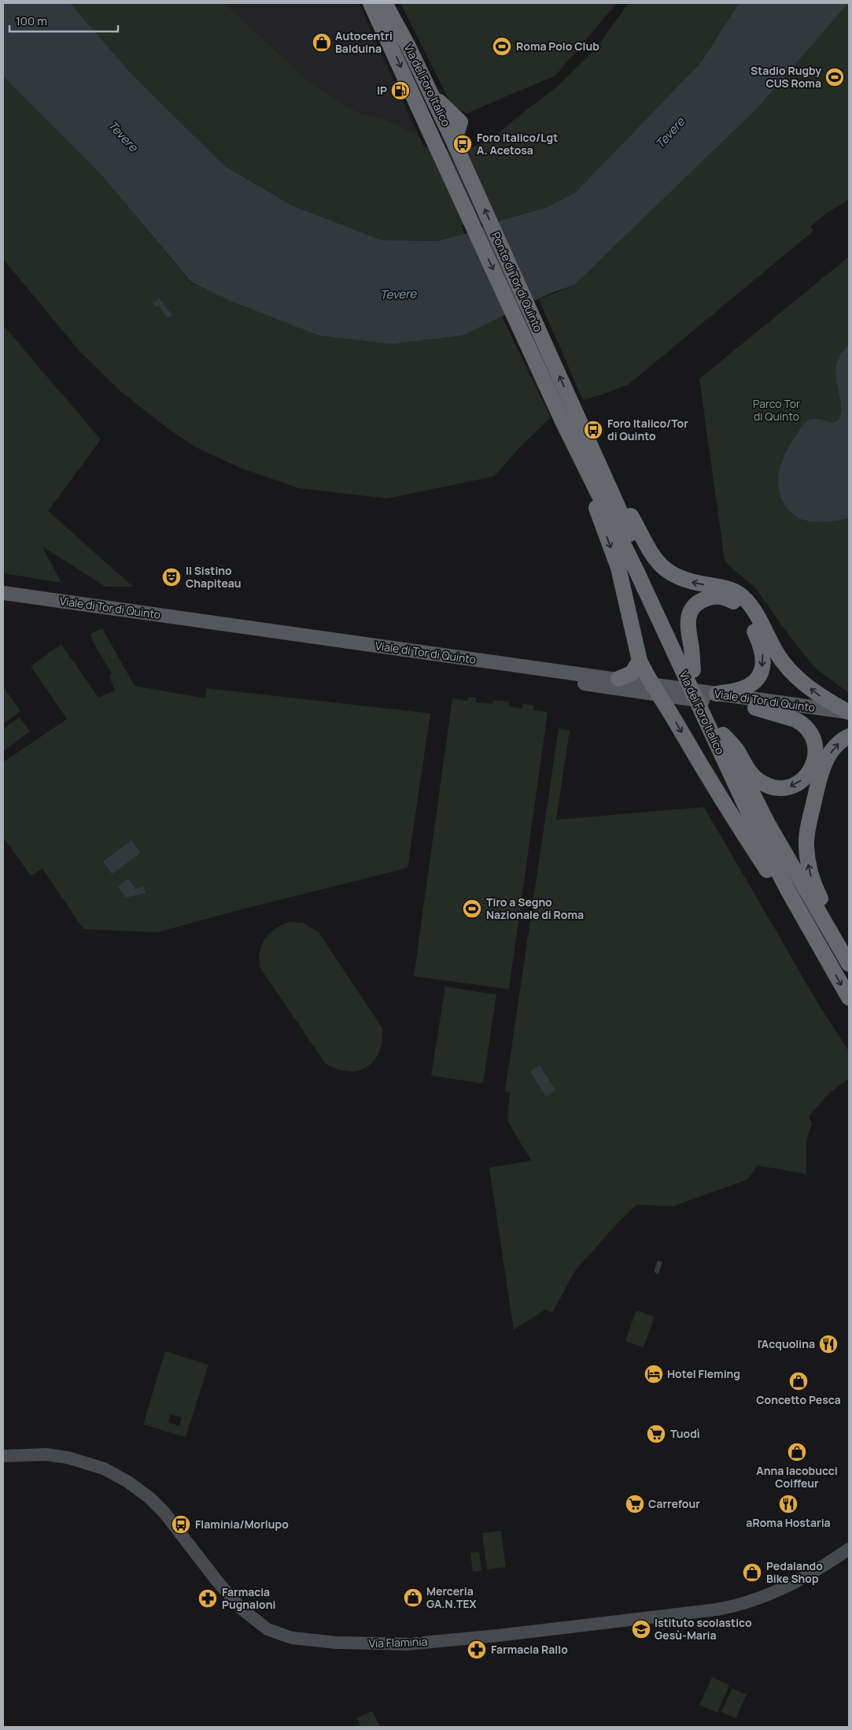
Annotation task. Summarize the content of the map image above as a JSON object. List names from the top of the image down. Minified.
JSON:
{"streets":{"highway":["Via del Foro Italico","Ponte di Tor di Quinto"],"main road":["Viale di Tor di Quinto"],"street":["Via Flaminia"]},"crossings":[["Via del Foro Italico","Ponte di Tor di Quinto"]],"water":["Tevere"],"parks":["Parco Tor di Quinto"],"places":{"shop":["Autocentri Balduina","Concetto Pesca","Anna Iacobucci Coiffeur","Pedalando Bike Shop","Merceria GA.N.TEX"],"sports":["Roma Polo Club","Stadio Rugby CUS Roma","Tiro a Segno Nazionale di Roma"],"fuel station":["IP"],"bus stop":["Foro Italico/Lgt A. Acetosa","Foro Italico/Tor di Quinto","Flaminia/Morlupo"],"theatre":["Il Sistino Chapiteau"],"restaurant":["l'Acquolina","aRoma Hostaria"],"hotel":["Hotel Fleming"],"supermarket":["Tuodì","Carrefour"],"pharmacy":["Farmacia Pugnaloni","Farmacia Rallo"],"school or university":["Istituto scolastico Gesù-Maria"]},"scale_bar":"100 m"}
